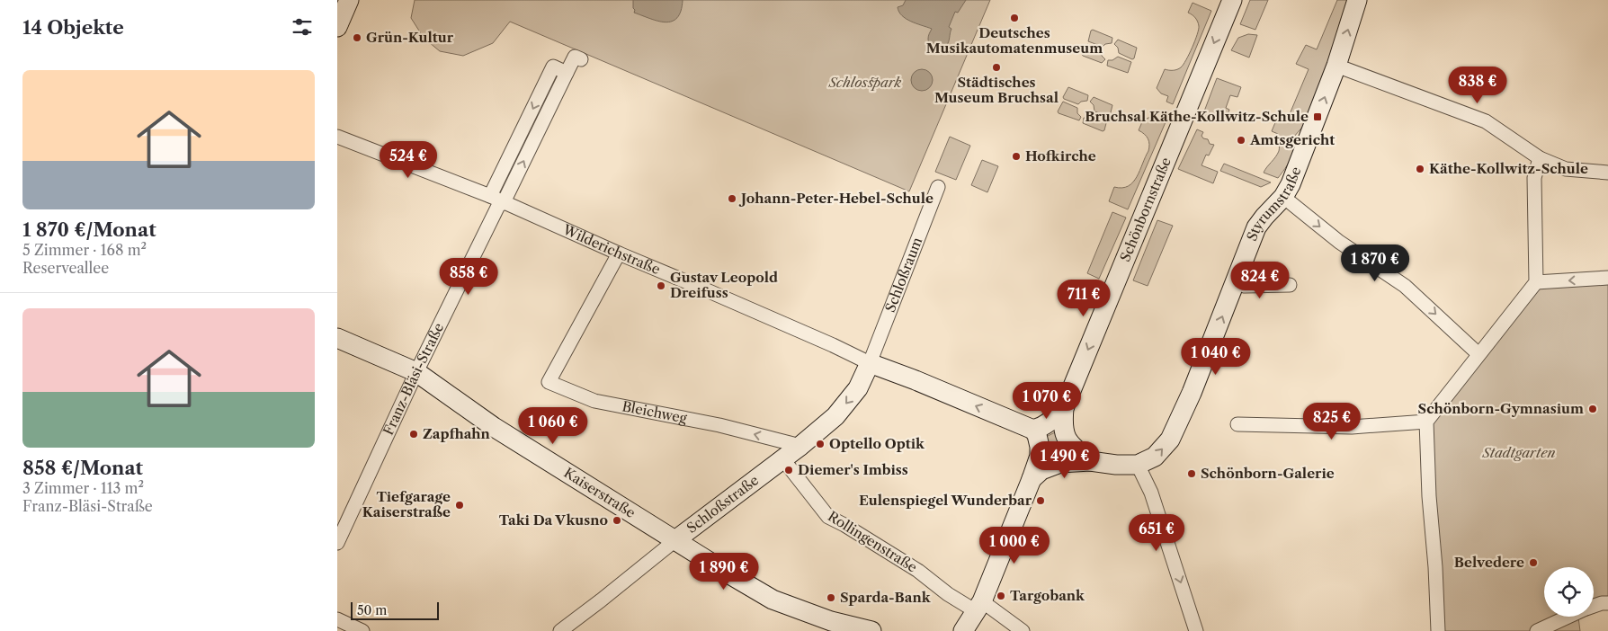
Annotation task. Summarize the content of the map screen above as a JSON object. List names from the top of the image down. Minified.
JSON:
{"streets":{"main road":["Styrumstraße","Schönbornstraße","Wilderichstraße","Kaiserstraße","Schloßstraße"],"street":["Schloßraum","Franz-Bläsi-Straße","Bleichweg","Rollingenstraße"]},"crossings":[["Schönbornstraße","Wilderichstraße"],["Wilderichstraße","Schloßraum"],["Wilderichstraße","Franz-Bläsi-Straße"],["Wilderichstraße","Bleichweg"],["Wilderichstraße","Schloßstraße"],["Schloßraum","Schloßstraße"],["Franz-Bläsi-Straße","Kaiserstraße"],["Bleichweg","Schloßstraße"],["Kaiserstraße","Schloßstraße"],["Schloßstraße","Rollingenstraße"]],"one_way":["Styrumstraße","Schönbornstraße"],"parks":["Schlosspark","Stadtgarten"],"places":{"other":["Deutsches Musikautomatenmuseum","Grün-Kultur","Städtisches Museum Bruchsal","Amtsgericht","Hofkirche","Käthe-Kollwitz-Schule","Johann-Peter-Hebel-Schule","Gustav Leopold Dreifuss","Schönborn-Gymnasium","Zapfhahn","Optello Optik","Diemer's Imbiss","Schönborn-Galerie","Eulenspiegel Wunderbar","Tiefgarage Kaiserstraße","Taki Da Vkusno","Belvedere","Targobank","Sparda-Bank"],"transit":["Bruchsal Käthe-Kollwitz-Schule"]},"scale_bar":"50 m","page":{"heading":"14 Objekte","list":[{"name":"1 870 €/Monat","note":"5 Zimmer · 168 m² · Reserveallee"},{"name":"858 €/Monat","note":"3 Zimmer · 113 m² · Franz-Bläsi-Straße"}],"price":["838 €","524 €","1 870 €","858 €","824 €","711 €","1 040 €","1 070 €","825 €","1 060 €","1 490 €","651 €","1 000 €","1 890 €"],"scale":"50 m"}}
